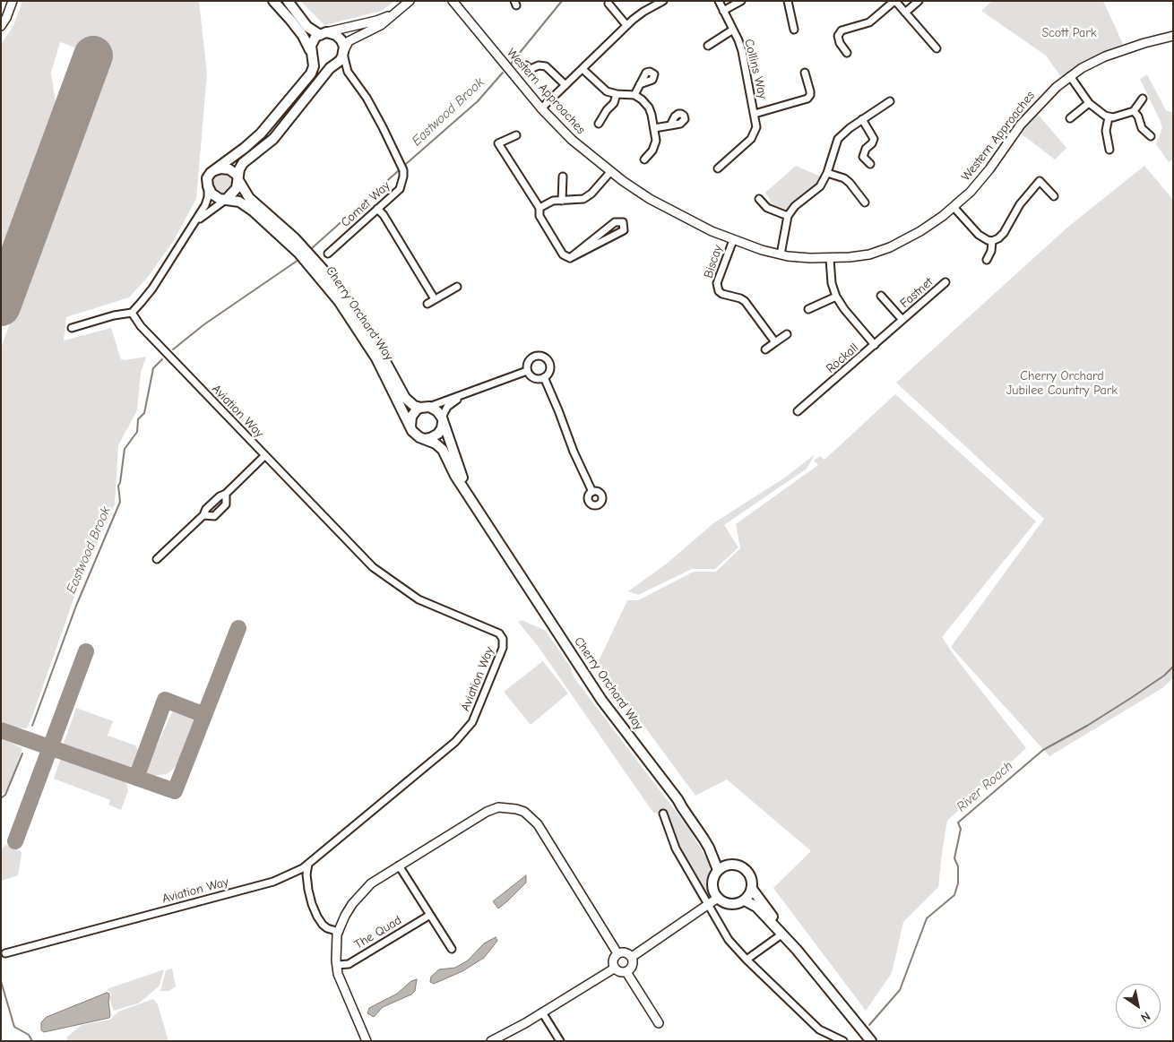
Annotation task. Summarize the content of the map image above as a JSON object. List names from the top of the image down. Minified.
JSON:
{"streets":{"main road":["Cherry Orchard Way"],"street":["Collins Way","Western Approaches","Comet Way","Biscay","Fastnet","Rockall","Aviation Way","The Quad"]},"crossings":[["Western Approaches","Biscay"],["Western Approaches","Rockall"],["Fastnet","Rockall"]],"water":["Eastwood Brook","River Roach"],"parks":["Scott Park","Cherry Orchard Jubilee Country Park"],"north":"bottom right"}
